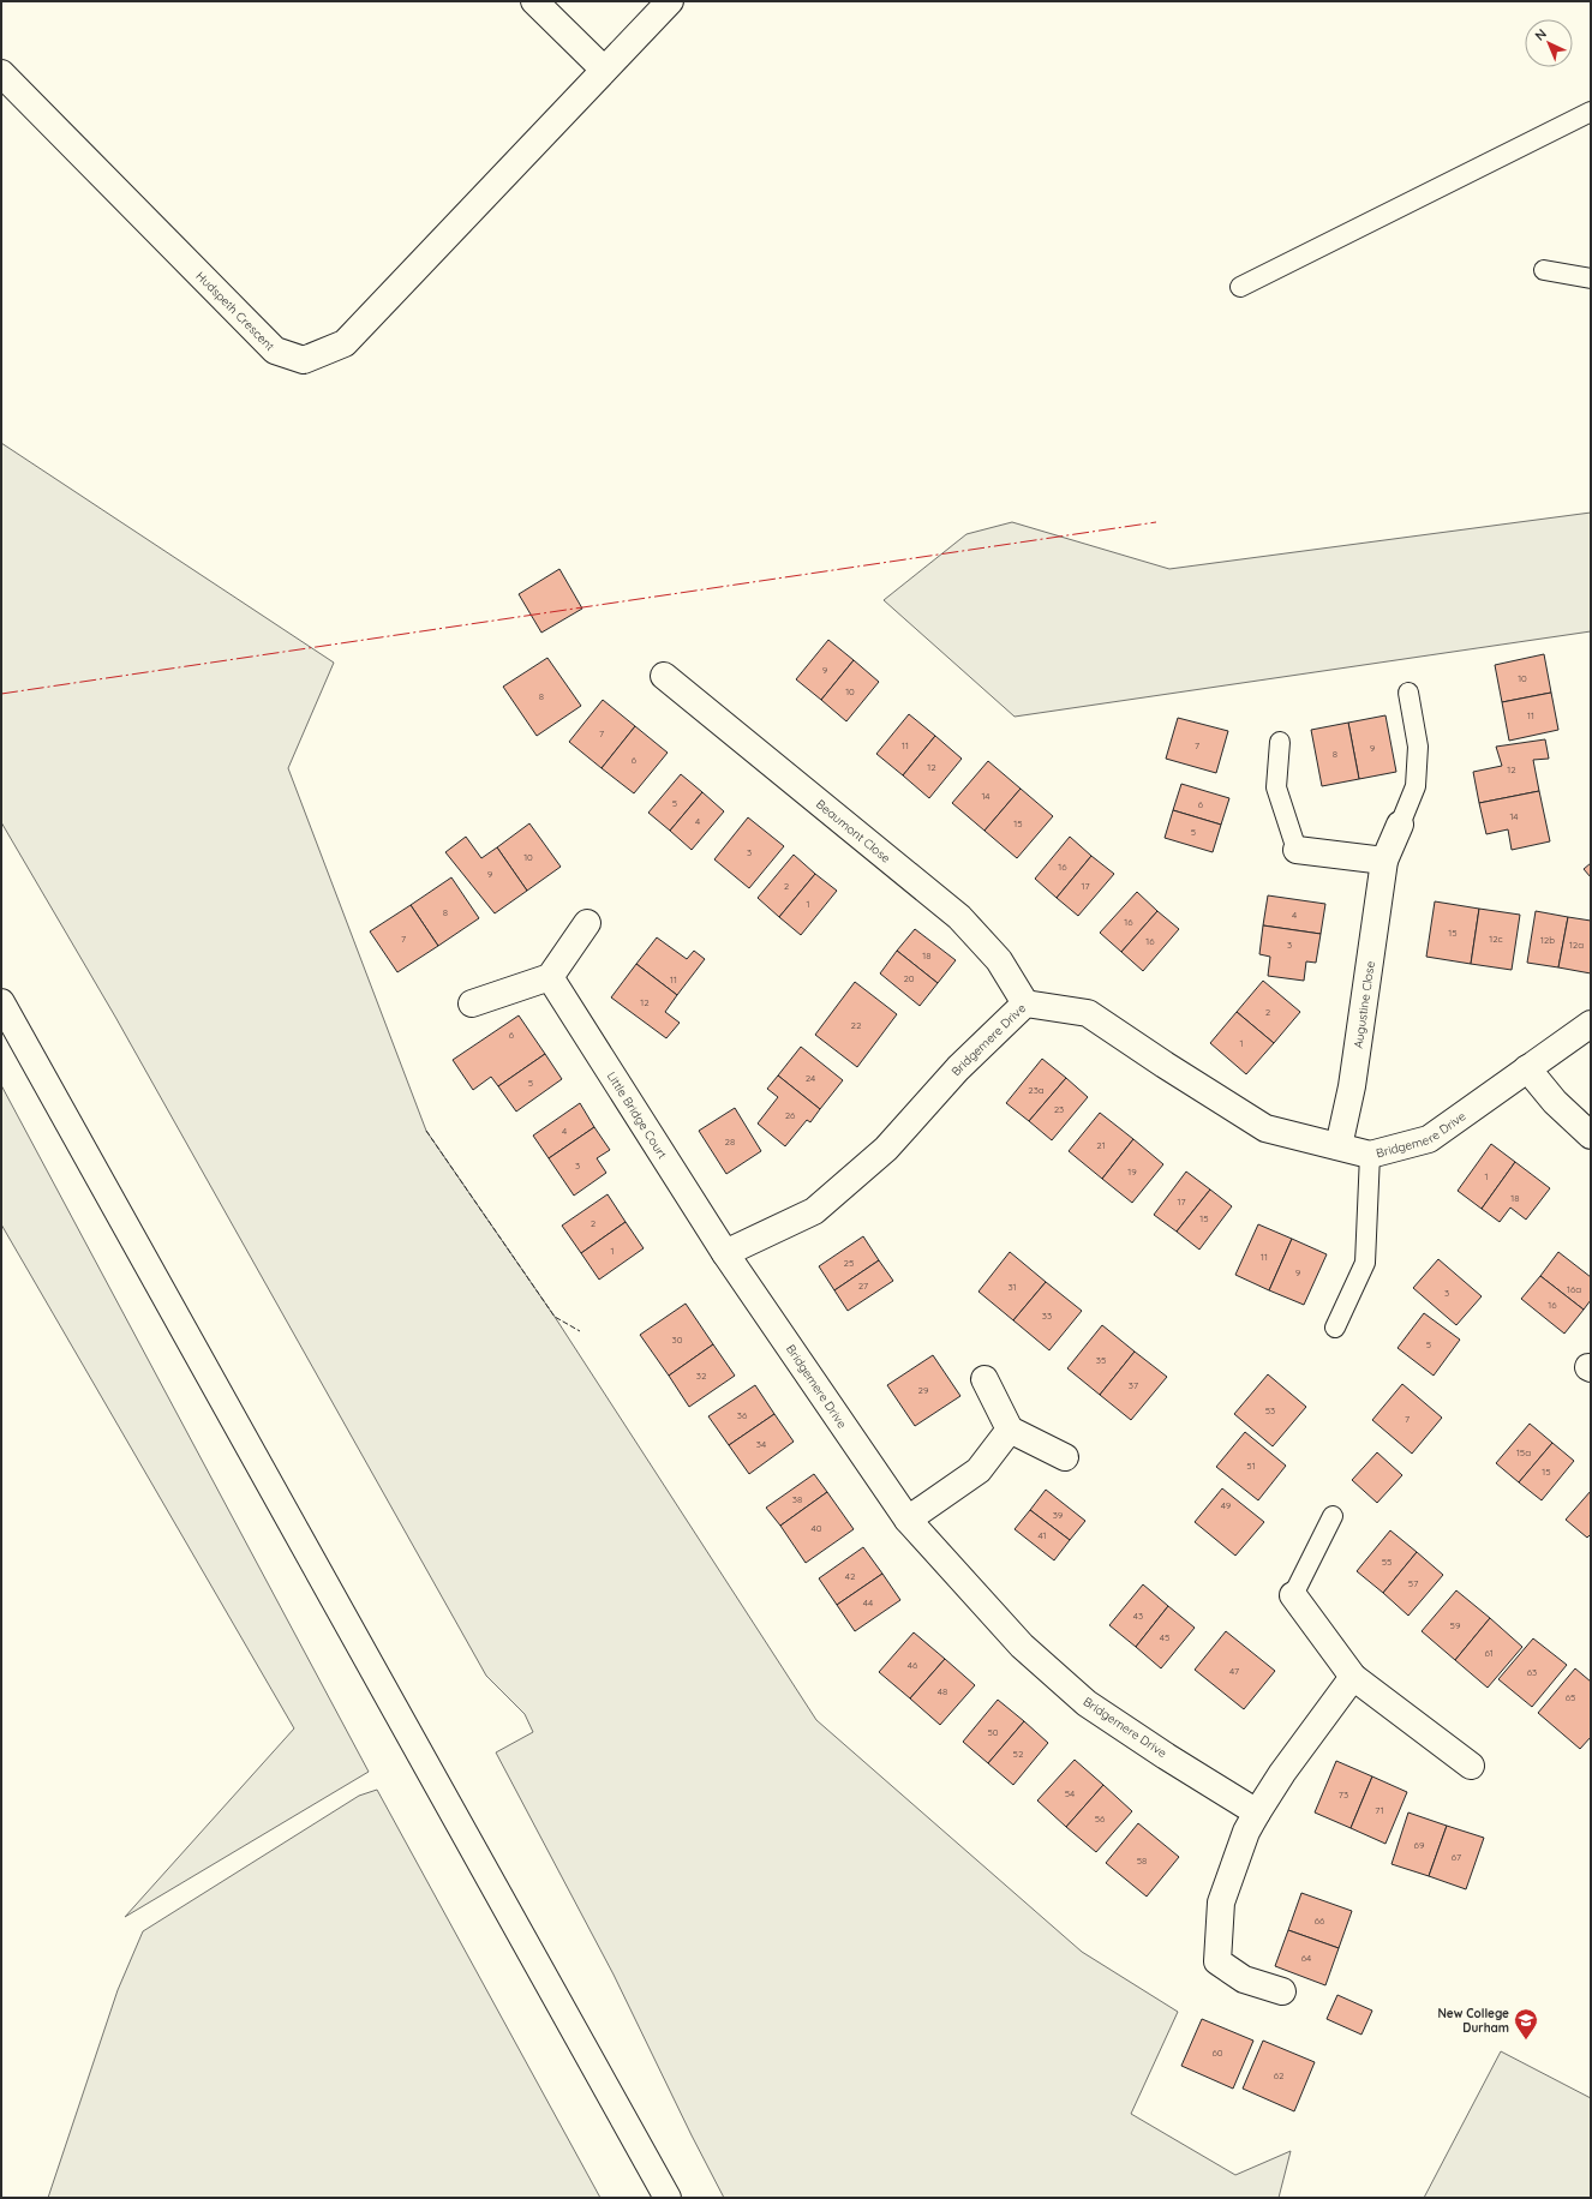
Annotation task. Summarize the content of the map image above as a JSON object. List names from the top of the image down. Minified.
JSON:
{"streets":{"main road":["Hudspeth Crescent","Beaumont Close","Augustine Close","Bridgemere Drive","Little Bridge Court"]},"crossings":[["Beaumont Close","Bridgemere Drive"],["Augustine Close","Bridgemere Drive"],["Bridgemere Drive","Little Bridge Court"]],"places":{"school or university":["New College Durham"]},"house_numbers":["9","10","10","8","11","7","11","7","9","8","6","12","12","14","5","6","14","4","15","5","3","10","16","9","2","17","1","8","4","16","15","7","12c","12b","16","3","12a","18","20","11","12","2","22","6","1","24","5","23a","23","26","4","28","21","3","19","1","18","17","15","2","1","11","25","9","27","31","16a","3","16","33","30","5","35","32","37","29","53","36","7","34","15a","51","15","38","49","39","40","41","55","42","57","44","43","59","45","61","46","47","63","48","65","50","52","54","73","71","56","69","67","58","66","64","60","62"],"north":"top left"}
